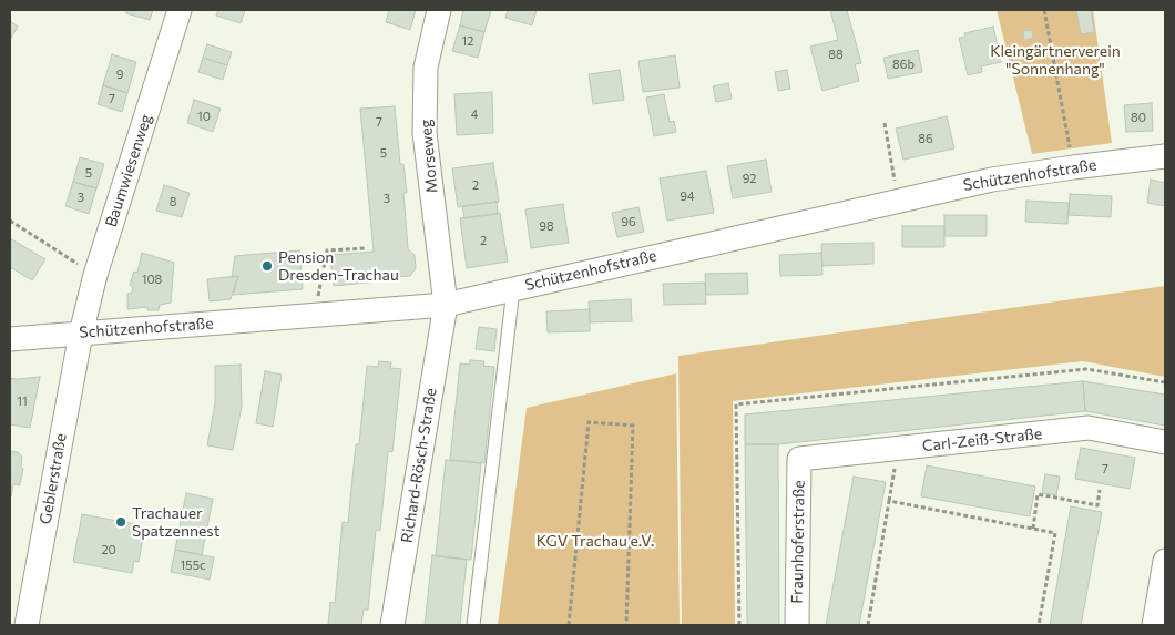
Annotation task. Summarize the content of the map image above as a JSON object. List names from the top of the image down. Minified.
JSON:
{"streets":{"street":["Morseweg","Baumwiesenweg","Schützenhofstraße","Carl-Zeiß-Straße","Richard-Rösch-Straße","Geblerstraße","Fraunhoferstraße"]},"crossings":[["Morseweg","Schützenhofstraße"],["Morseweg","Richard-Rösch-Straße"],["Baumwiesenweg","Schützenhofstraße"],["Baumwiesenweg","Geblerstraße"],["Schützenhofstraße","Richard-Rösch-Straße"],["Schützenhofstraße","Geblerstraße"],["Carl-Zeiß-Straße","Fraunhoferstraße"]],"parks":["Kleingärtnerverein \"Sonnenhang\"","KGV Trachau e.V."],"places":["Pension Dresden-Trachau","Trachauer Spatzennest"],"house_numbers":["12","88","86b","9","7","4","10","80","7","86","5","5","92","2","94","3","3","8","96","98","2","108","11","7","20","155c"]}
